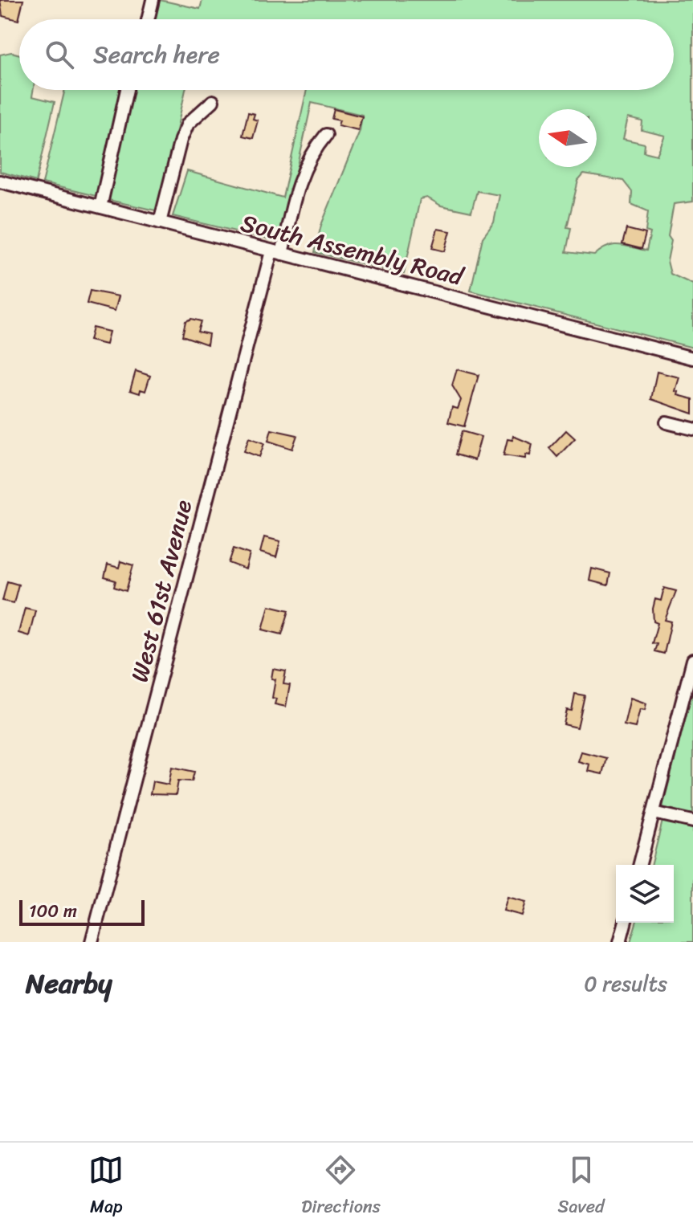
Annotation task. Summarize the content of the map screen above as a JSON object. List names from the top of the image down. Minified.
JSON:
{"streets":{"street":["South Assembly Road","West 61st Avenue"]},"crossings":[["South Assembly Road","West 61st Avenue"]],"scale_bar":"100 m","north":"left","page":{"search":"Search here","scale":"100 m","heading":["Nearby","0 results"],"nav":["Map","Directions","Saved"]}}
